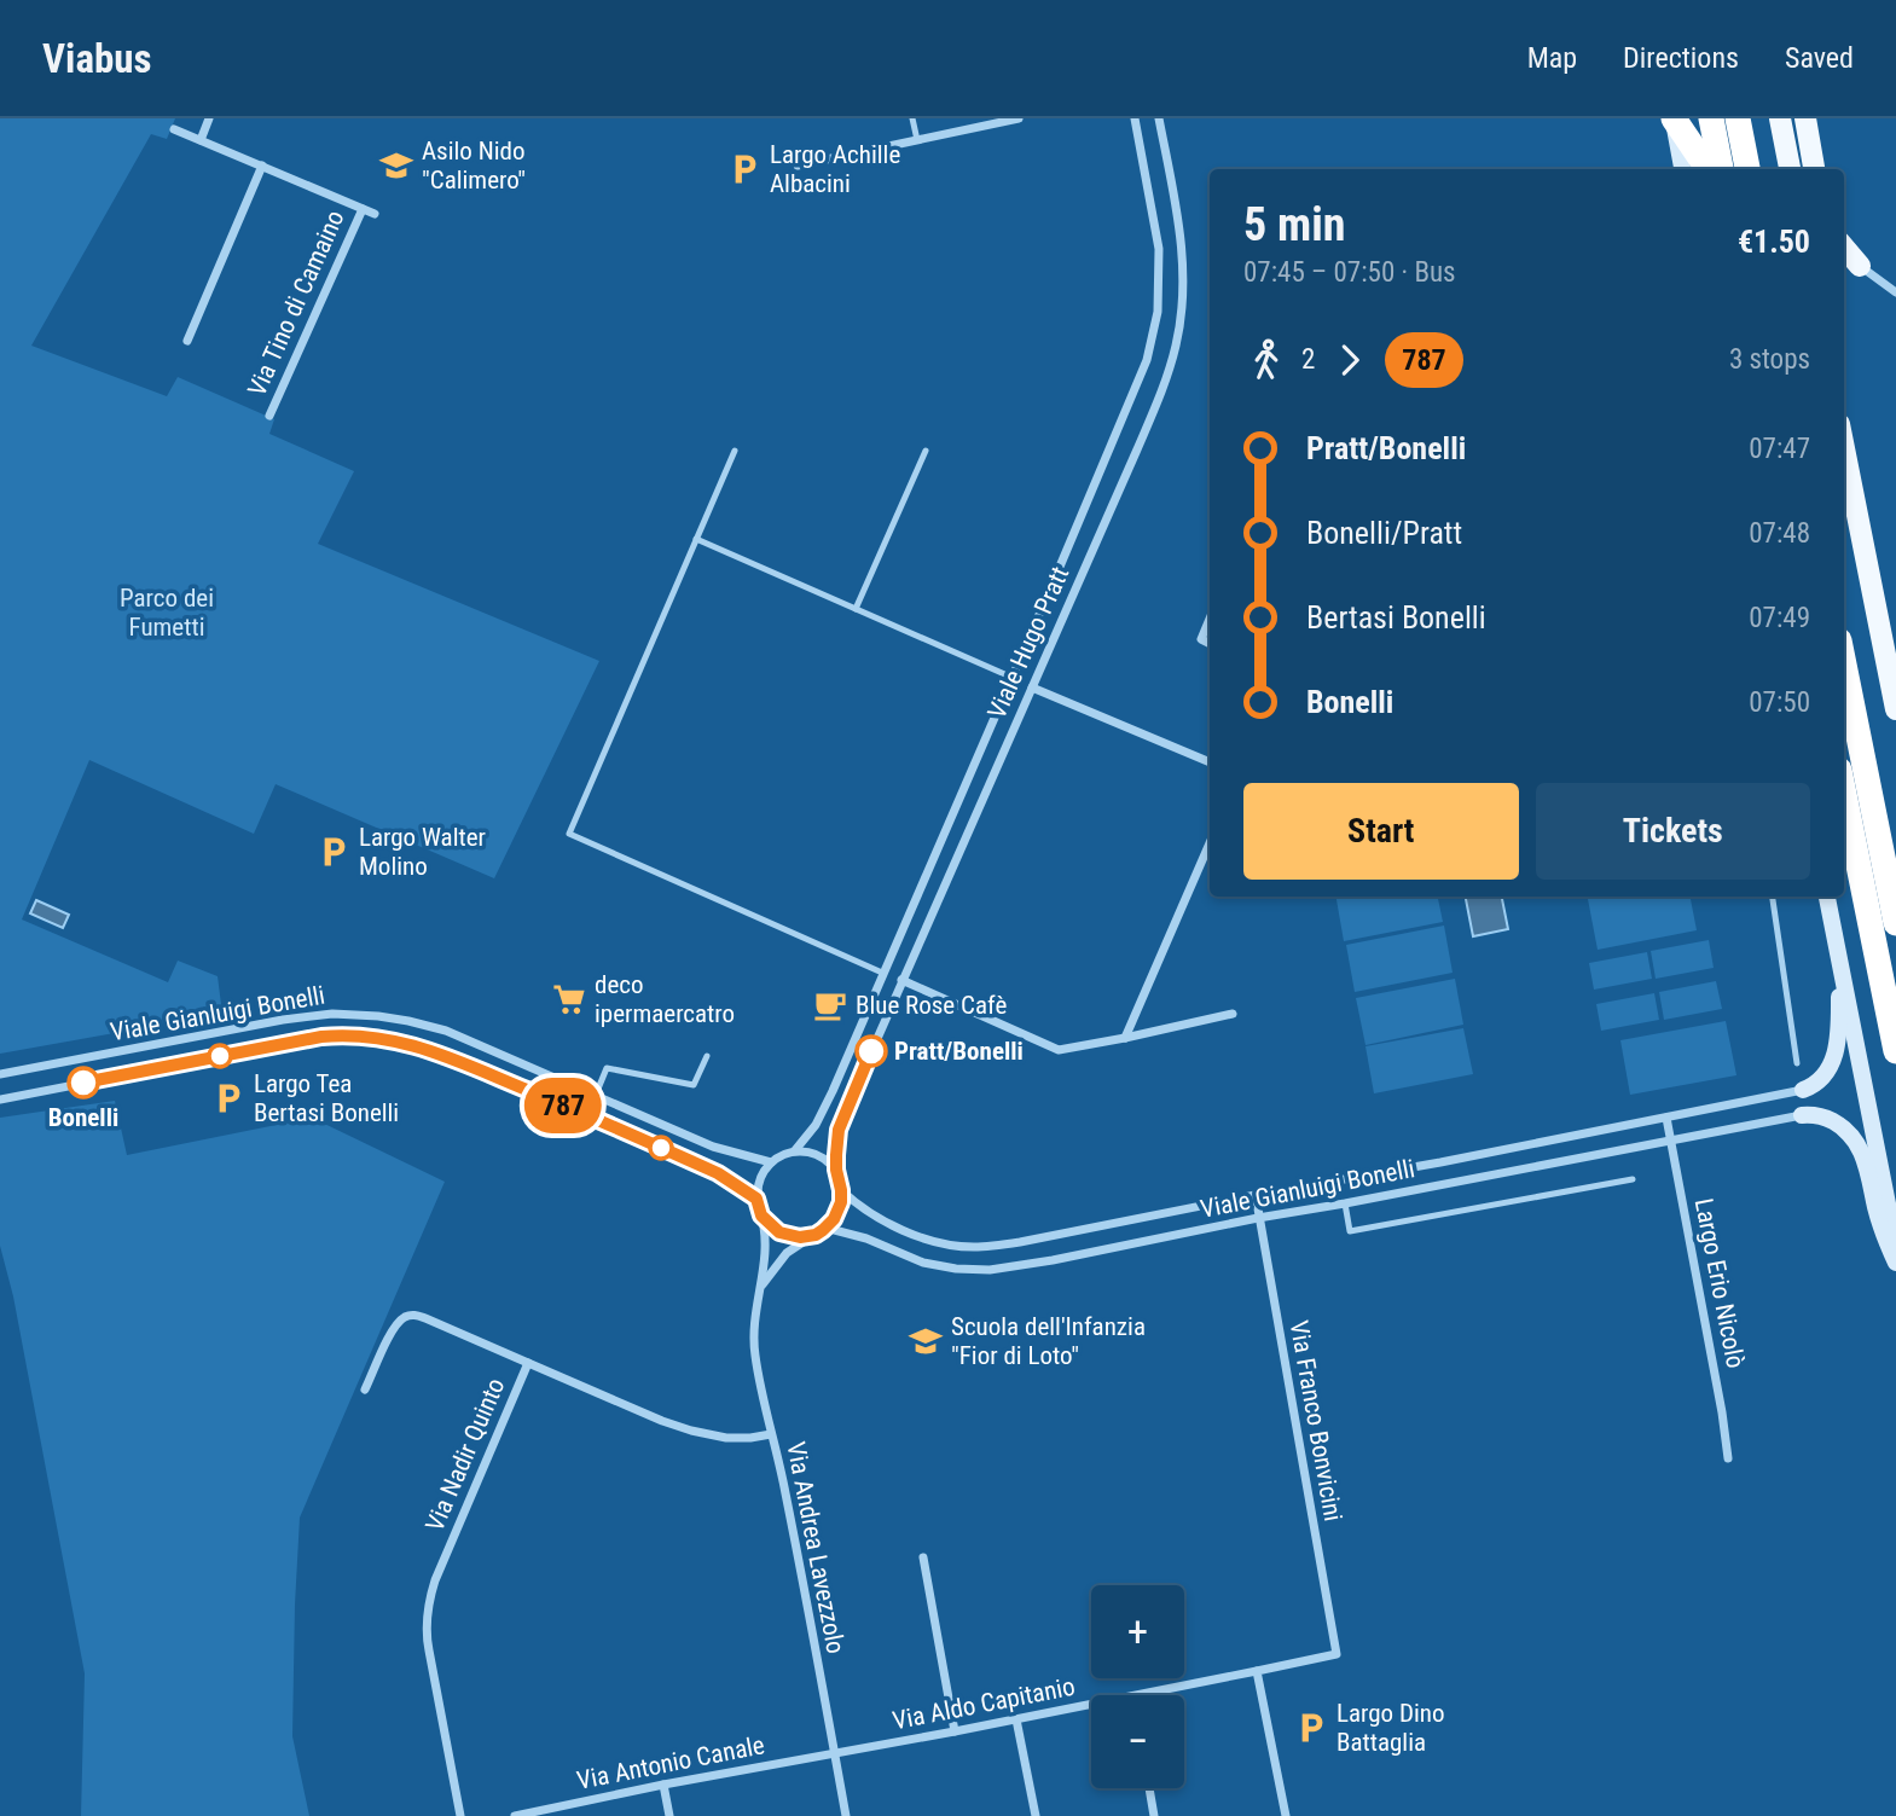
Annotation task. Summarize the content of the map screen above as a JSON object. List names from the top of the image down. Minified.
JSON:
{"streets":{"street":["Via Tino di Camaino","Viale Hugo Pratt","Viale Gianluigi Bonelli","Largo Erio Nicolò","Via Franco Bonvicini","Via Nadir Quinto","Via Andrea Lavezzolo","Via Aldo Capitanio","Via Antonio Canale"]},"crossings":[["Viale Hugo Pratt","Viale Gianluigi Bonelli"],["Viale Hugo Pratt","Via Andrea Lavezzolo"],["Viale Gianluigi Bonelli","Largo Erio Nicolò"],["Viale Gianluigi Bonelli","Via Franco Bonvicini"],["Viale Gianluigi Bonelli","Via Andrea Lavezzolo"],["Via Franco Bonvicini","Via Aldo Capitanio"],["Via Nadir Quinto","Via Andrea Lavezzolo"],["Via Andrea Lavezzolo","Via Aldo Capitanio"],["Via Andrea Lavezzolo","Via Antonio Canale"],["Via Aldo Capitanio","Via Antonio Canale"]],"parks":["Parco dei Fumetti"],"places":{"school or university":["Asilo Nido \"Calimero\"","Scuola dell'Infanzia \"Fior di Loto\""],"parking":["Largo Achille Albacini","Largo Walter Molino","Largo Tea Bertasi Bonelli","Largo Dino Battaglia"],"supermarket":["deco ipermaercatro"],"cafe":["Blue Rose Cafè"],"other":["Pratt/Bonelli","Bonelli"]},"lines":["bus line 787"],"page":{"header":"Viabus","nav":["Map","Directions","Saved"],"on_map":"787","heading":["5 min","07:45 – 07:50 · Bus","€1.50"],"legs":["2","787","3 stops"],"list":[{"name":"Pratt/Bonelli","value":"07:47"},{"name":"Bonelli/Pratt","value":"07:48"},{"name":"Bertasi Bonelli","value":"07:49"},{"name":"Bonelli","value":"07:50"}],"buttons":["Start","Tickets"],"map_buttons":["+","−"]}}
